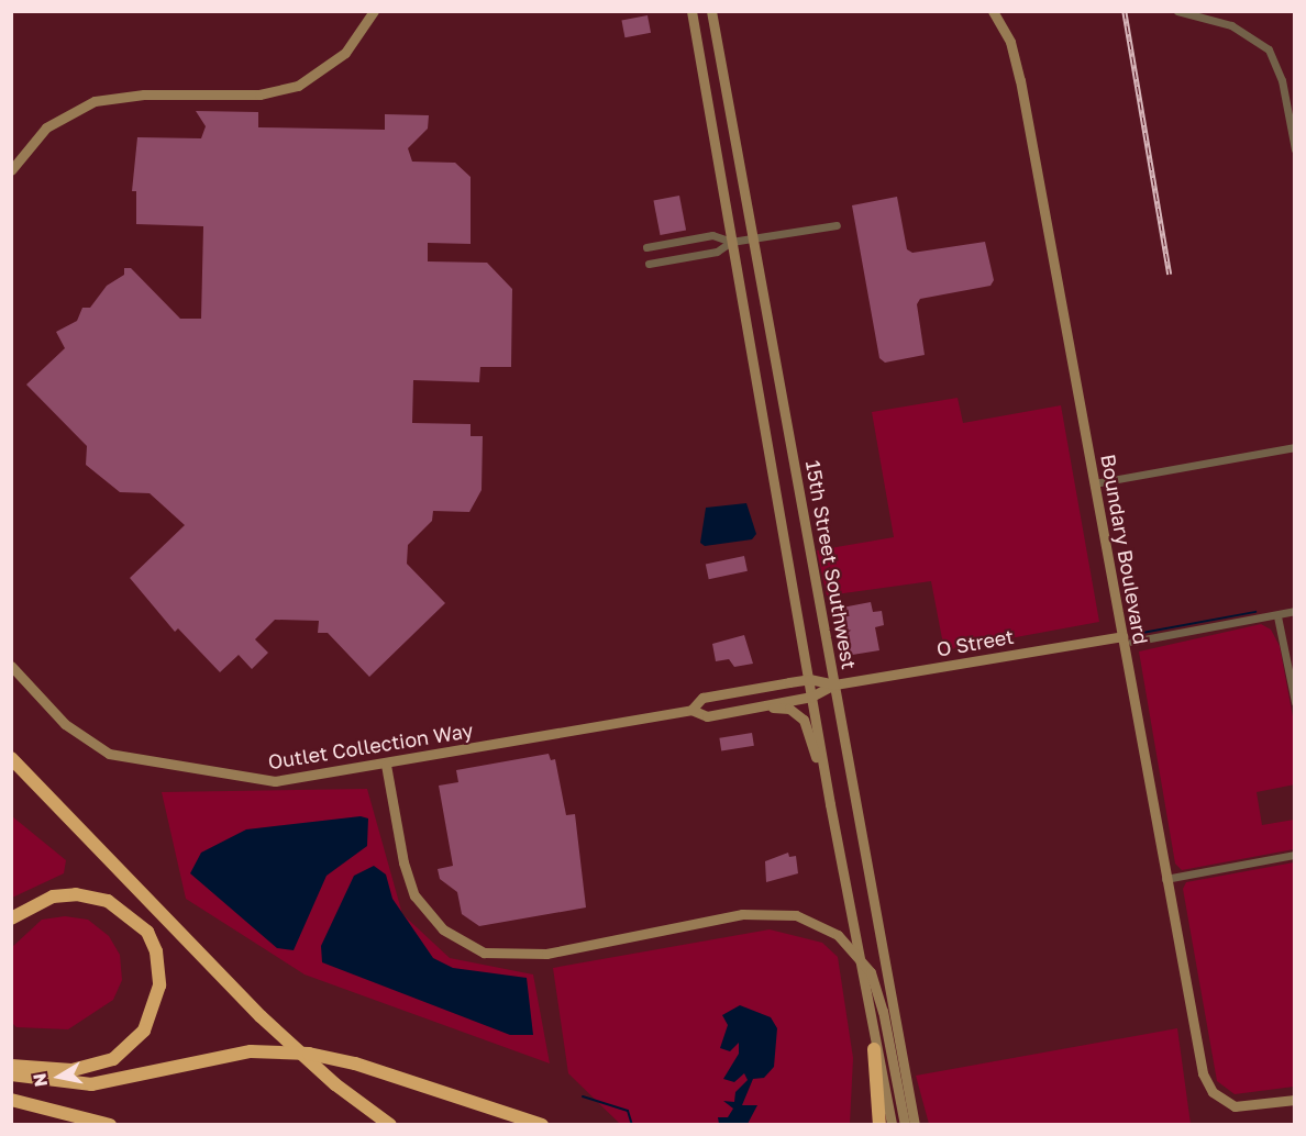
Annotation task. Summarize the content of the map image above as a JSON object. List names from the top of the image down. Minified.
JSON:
{"streets":{"main road":["Boundary Boulevard","15th Street Southwest","O Street","Outlet Collection Way"]},"crossings":[["Boundary Boulevard","O Street"],["15th Street Southwest","O Street"],["15th Street Southwest","Outlet Collection Way"],["O Street","Outlet Collection Way"]],"north":"left"}
